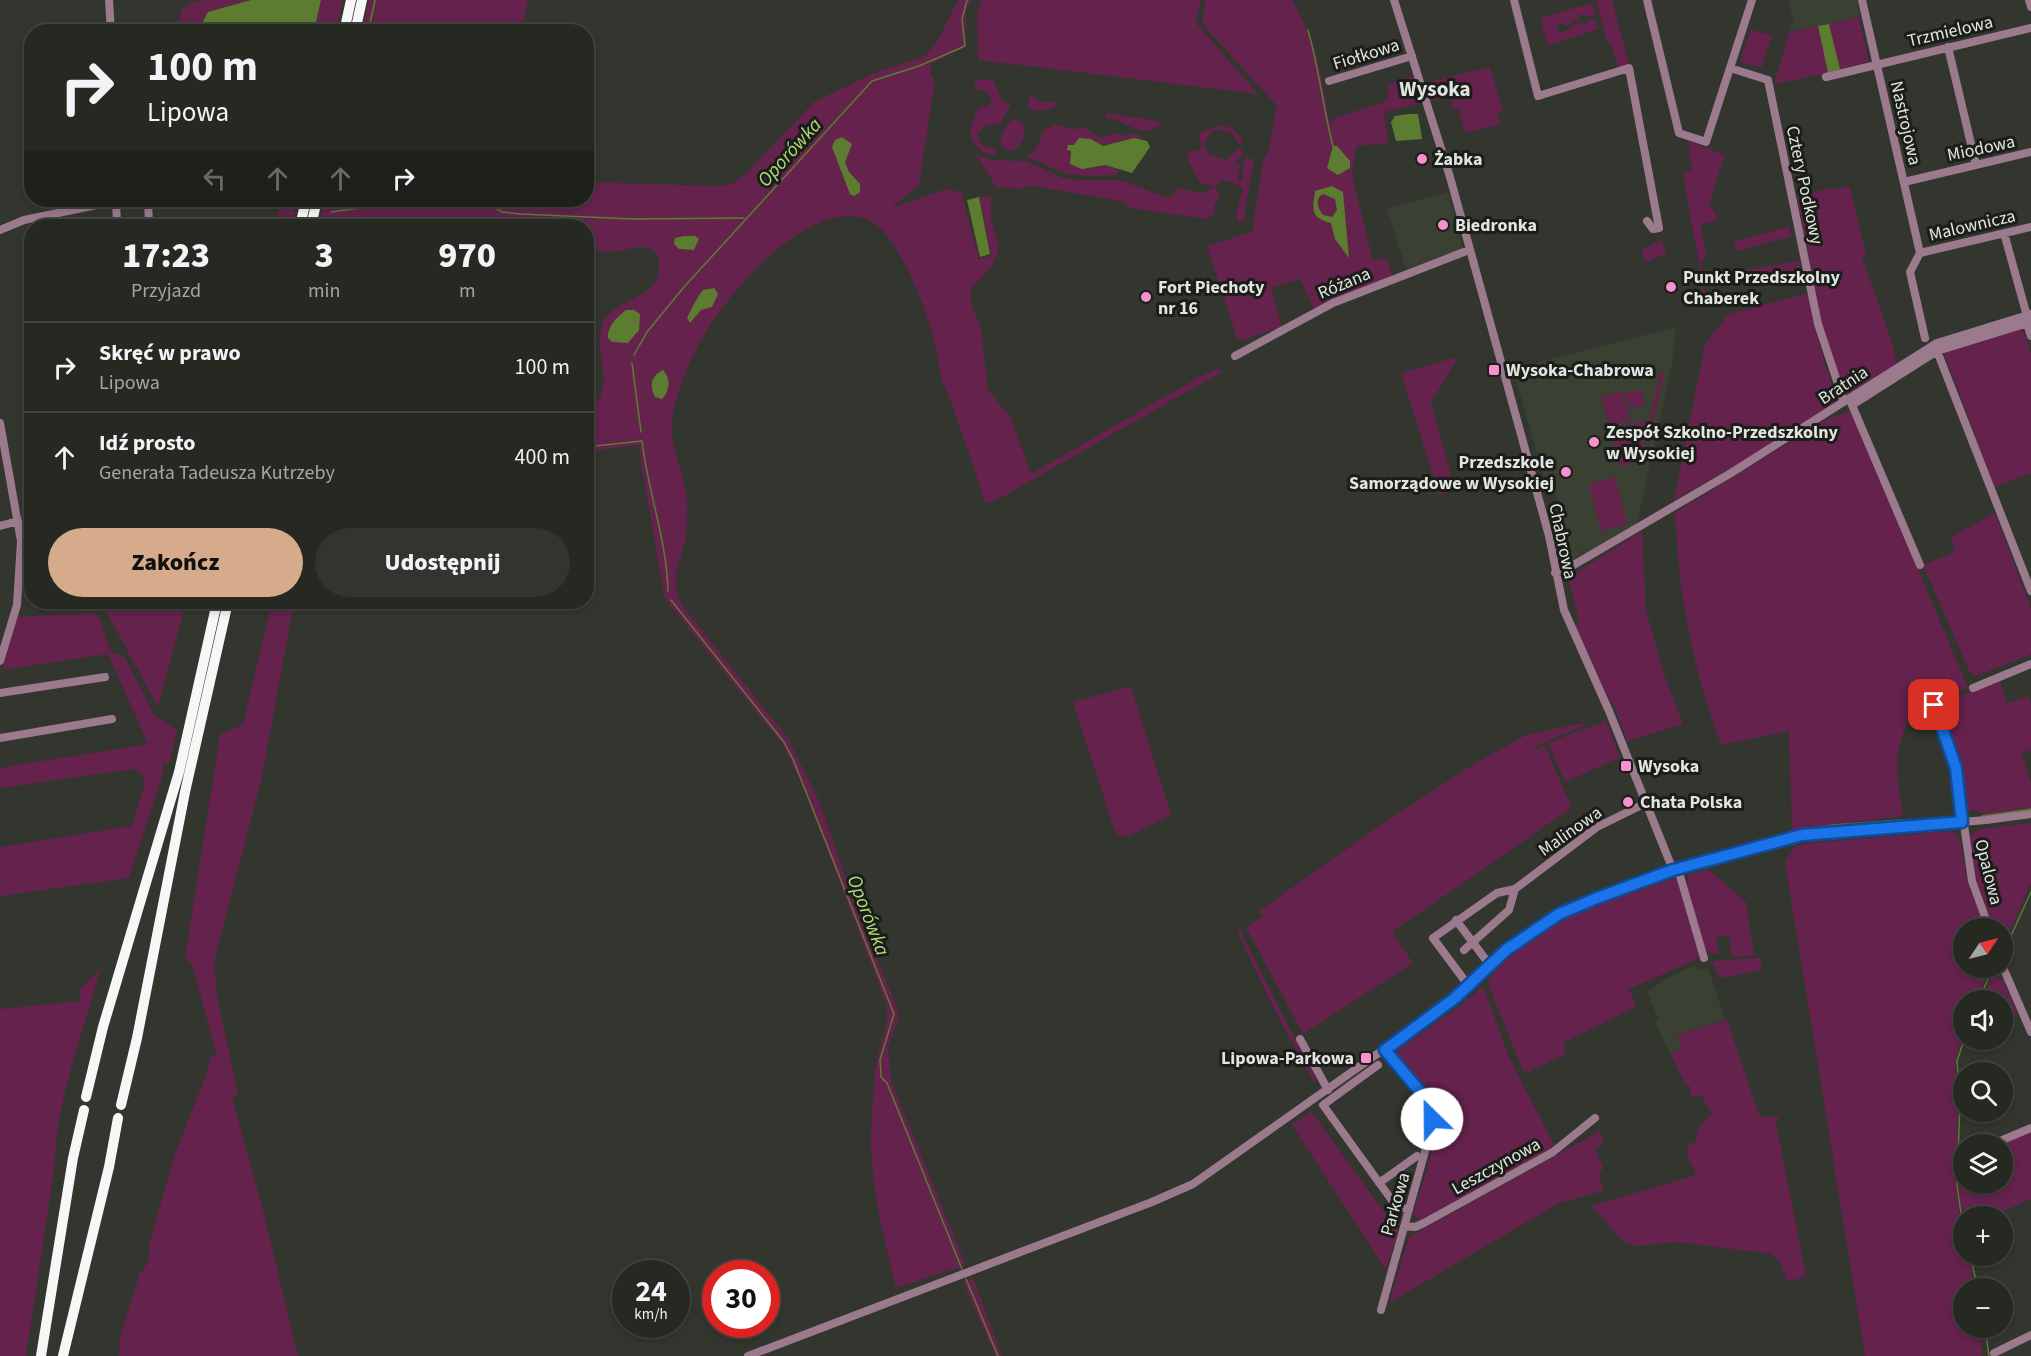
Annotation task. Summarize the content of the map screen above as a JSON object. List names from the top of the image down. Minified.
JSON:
{"streets":{"street":["Trzmielowa","Fiołkowa","Nastrojowa","Miodowa","Cztery Podkowy","Malownicza","Różana","Bratnia","Chabrowa","Malinowa","Opalowa","Leszczynowa","Parkowa"]},"crossings":[["Trzmielowa","Nastrojowa"],["Fiołkowa","Chabrowa"],["Nastrojowa","Miodowa"],["Nastrojowa","Malownicza"],["Cztery Podkowy","Bratnia"],["Różana","Chabrowa"],["Bratnia","Chabrowa"],["Chabrowa","Malinowa"],["Leszczynowa","Parkowa"]],"districts":["Wysoka"],"water":["Oporówka"],"places":{"other":["Żabka","Biedronka","Punkt Przedszkolny Chaberek","Fort Piechoty nr 16","Zespół Szkolno-Przedszkolny w Wysokiej","Przedszkole Samorządowe w Wysokiej","Chata Polska"],"transit":["Wysoka-Chabrowa","Wysoka","Lipowa-Parkowa"]},"north":"top right","page":{"turn":["100 m","Lipowa"],"eta":["17:23","Przyjazd","3","min","970","m"],"list":[{"name":"Skręć w prawo","note":"Lipowa","value":"100 m"},{"name":"Idź prosto","note":"Generała Tadeusza Kutrzeby","value":"400 m"}],"buttons":["Zakończ","Udostępnij"],"map_buttons":["+","−"],"speed":"24 km/h","limit":"30"}}
